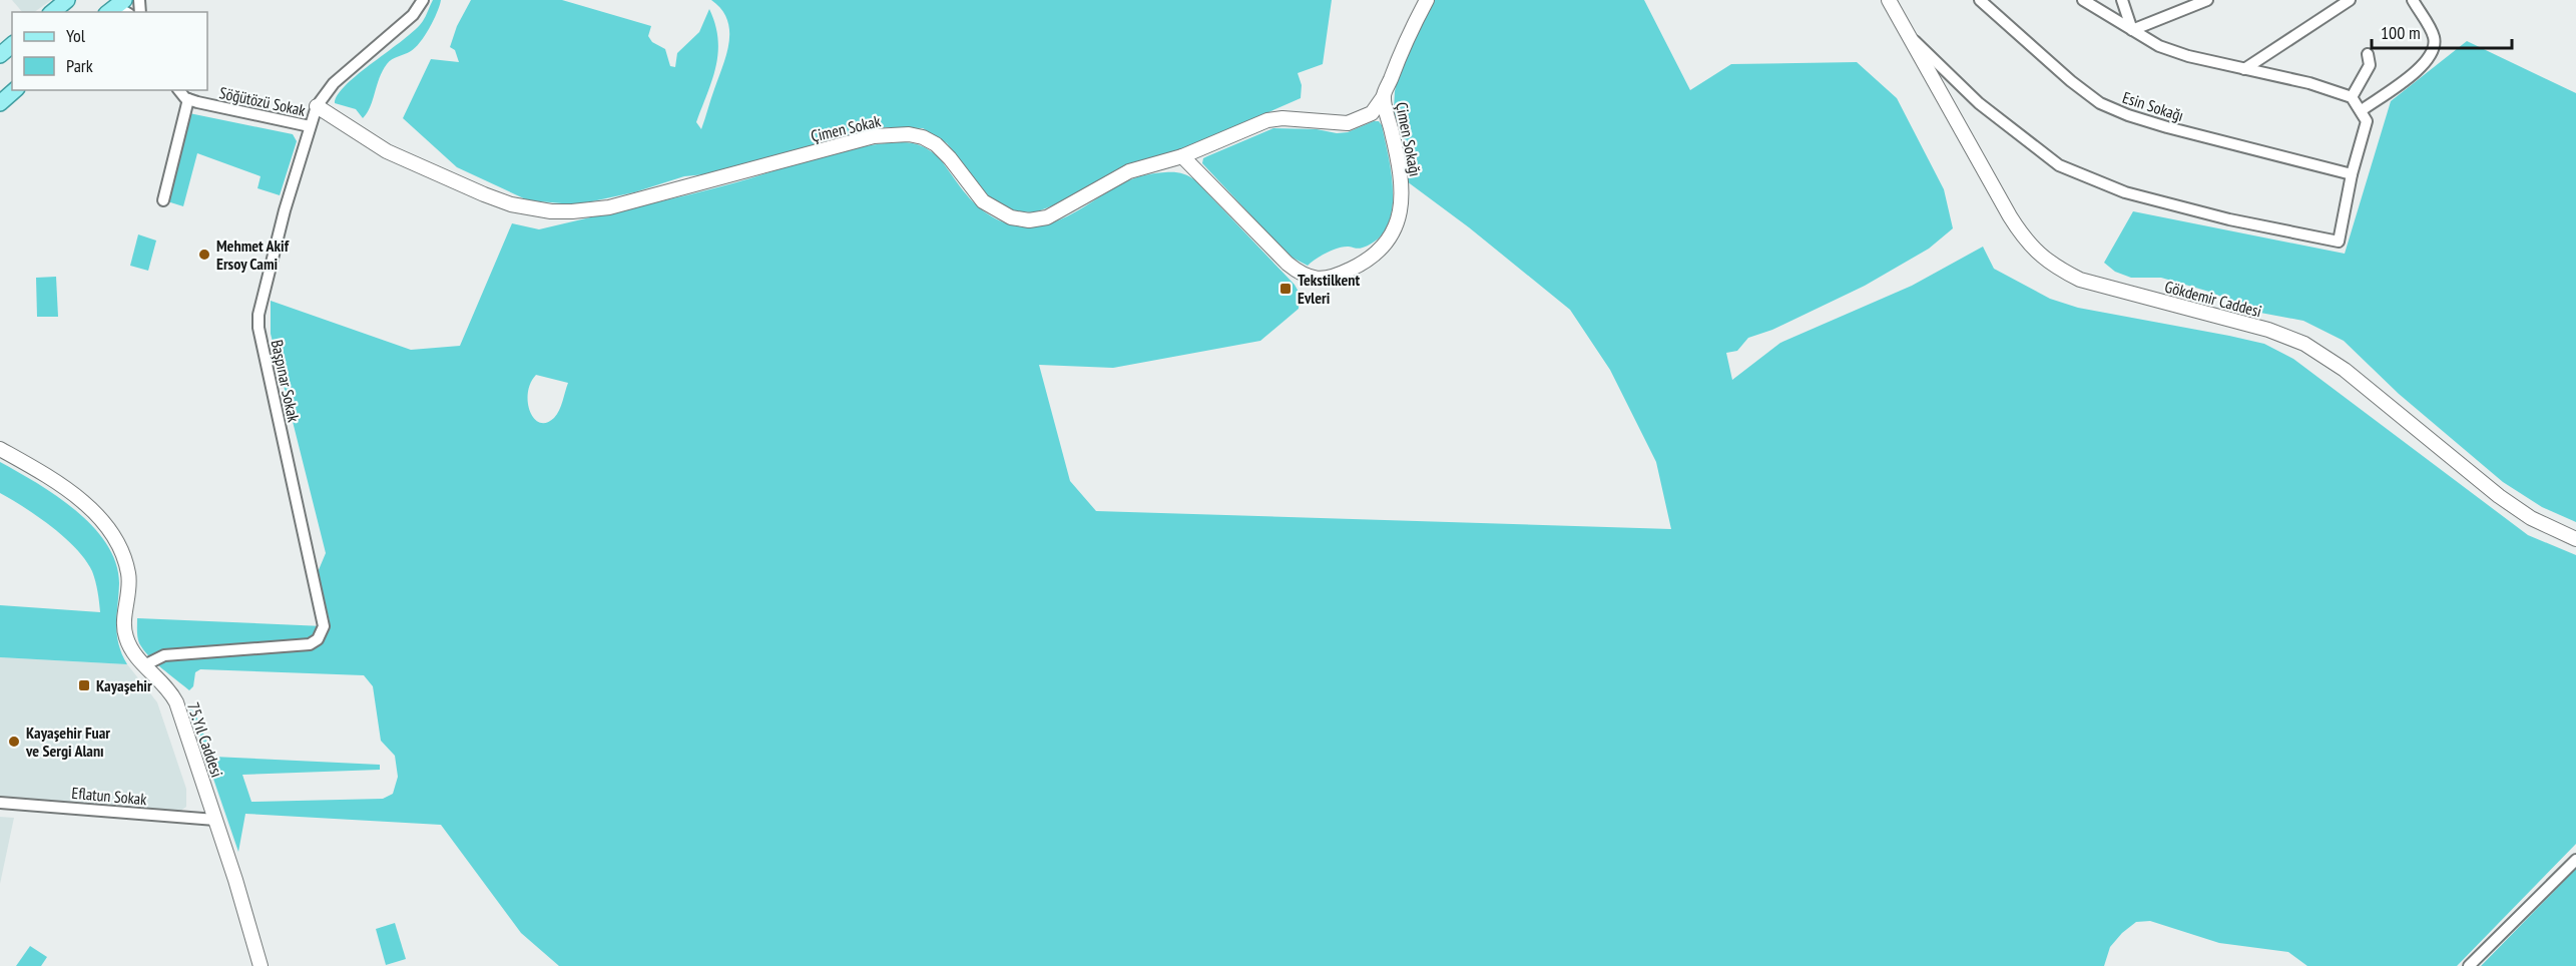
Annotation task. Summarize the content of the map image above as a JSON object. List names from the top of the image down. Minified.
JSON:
{"streets":{"main road":["Çimen Sokak","Çimen Sokağı","Gökdemir Caddesi","75.Yıl Caddesi"],"street":["Söğütözü Sokak","Esin Sokağı","Başpınar Sokak","Eflatun Sokak"]},"crossings":[["Söğütözü Sokak","Başpınar Sokak"],["Esin Sokağı","Gökdemir Caddesi"],["Çimen Sokak","Çimen Sokağı"],["Çimen Sokak","Başpınar Sokak"],["Başpınar Sokak","75.Yıl Caddesi"],["75.Yıl Caddesi","Eflatun Sokak"]],"places":{"other":["Mehmet Akif Ersoy Cami","Kayaşehir Fuar ve Sergi Alanı"],"transit":["Tekstilkent Evleri","Kayaşehir"]},"legend":["Yol","Park"],"scale_bar":"100 m"}
